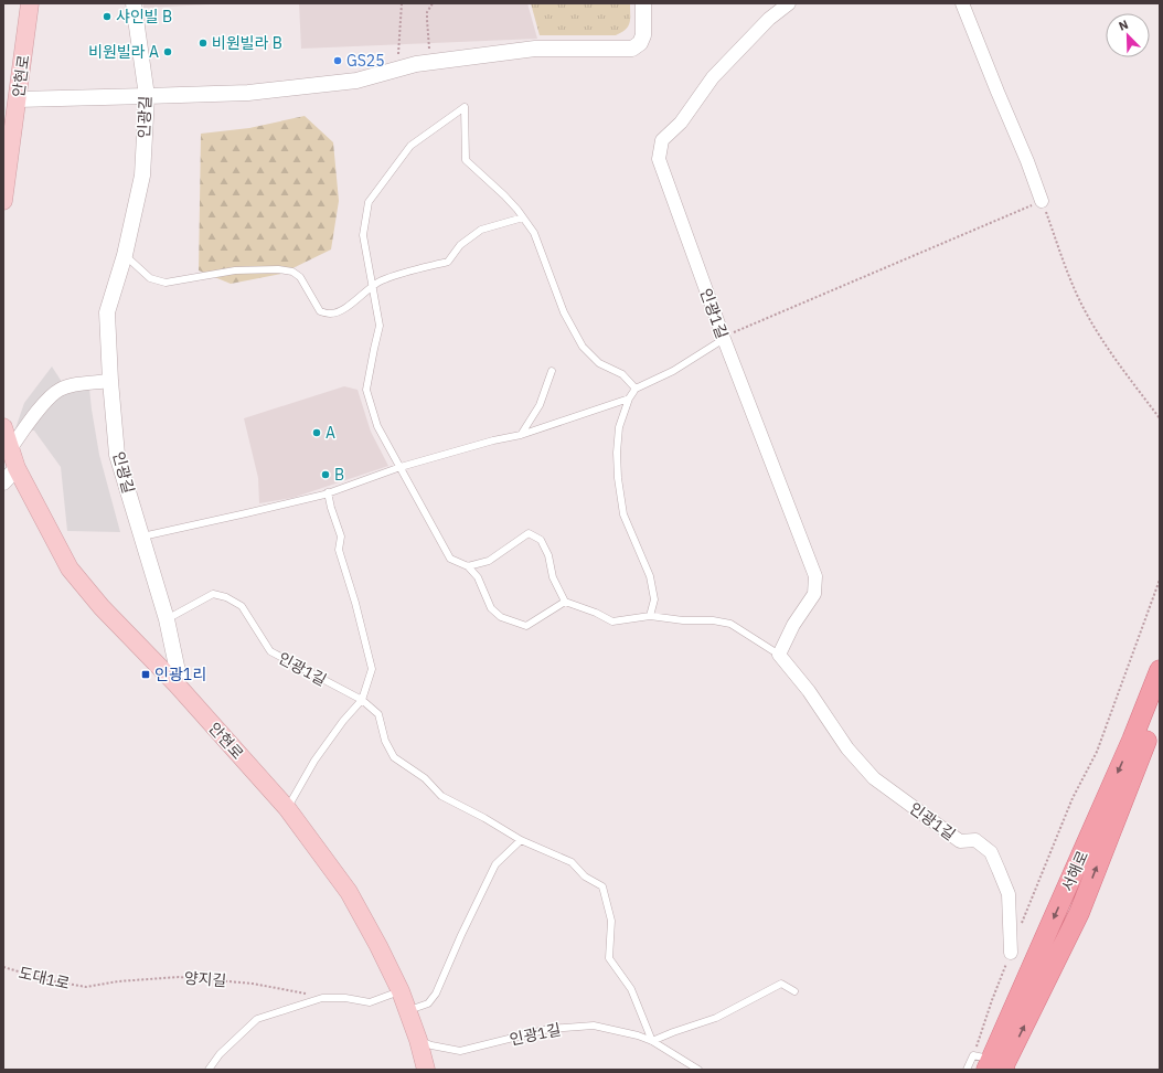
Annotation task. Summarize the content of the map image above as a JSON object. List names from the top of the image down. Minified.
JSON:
{"streets":{"main road":["안현로","서해로"],"street":["인광길","인광1길"],"path":["도대1로","양지길"]},"crossings":[["안현로","인광길"],["안현로","인광1길"],["인광길","인광1길"],["도대1로","양지길"]],"places":{"other":["샤인빌 B","비원빌라 B","비원빌라 A","GS25","A","B"],"transit":["인광1리"]},"north":"top left"}
